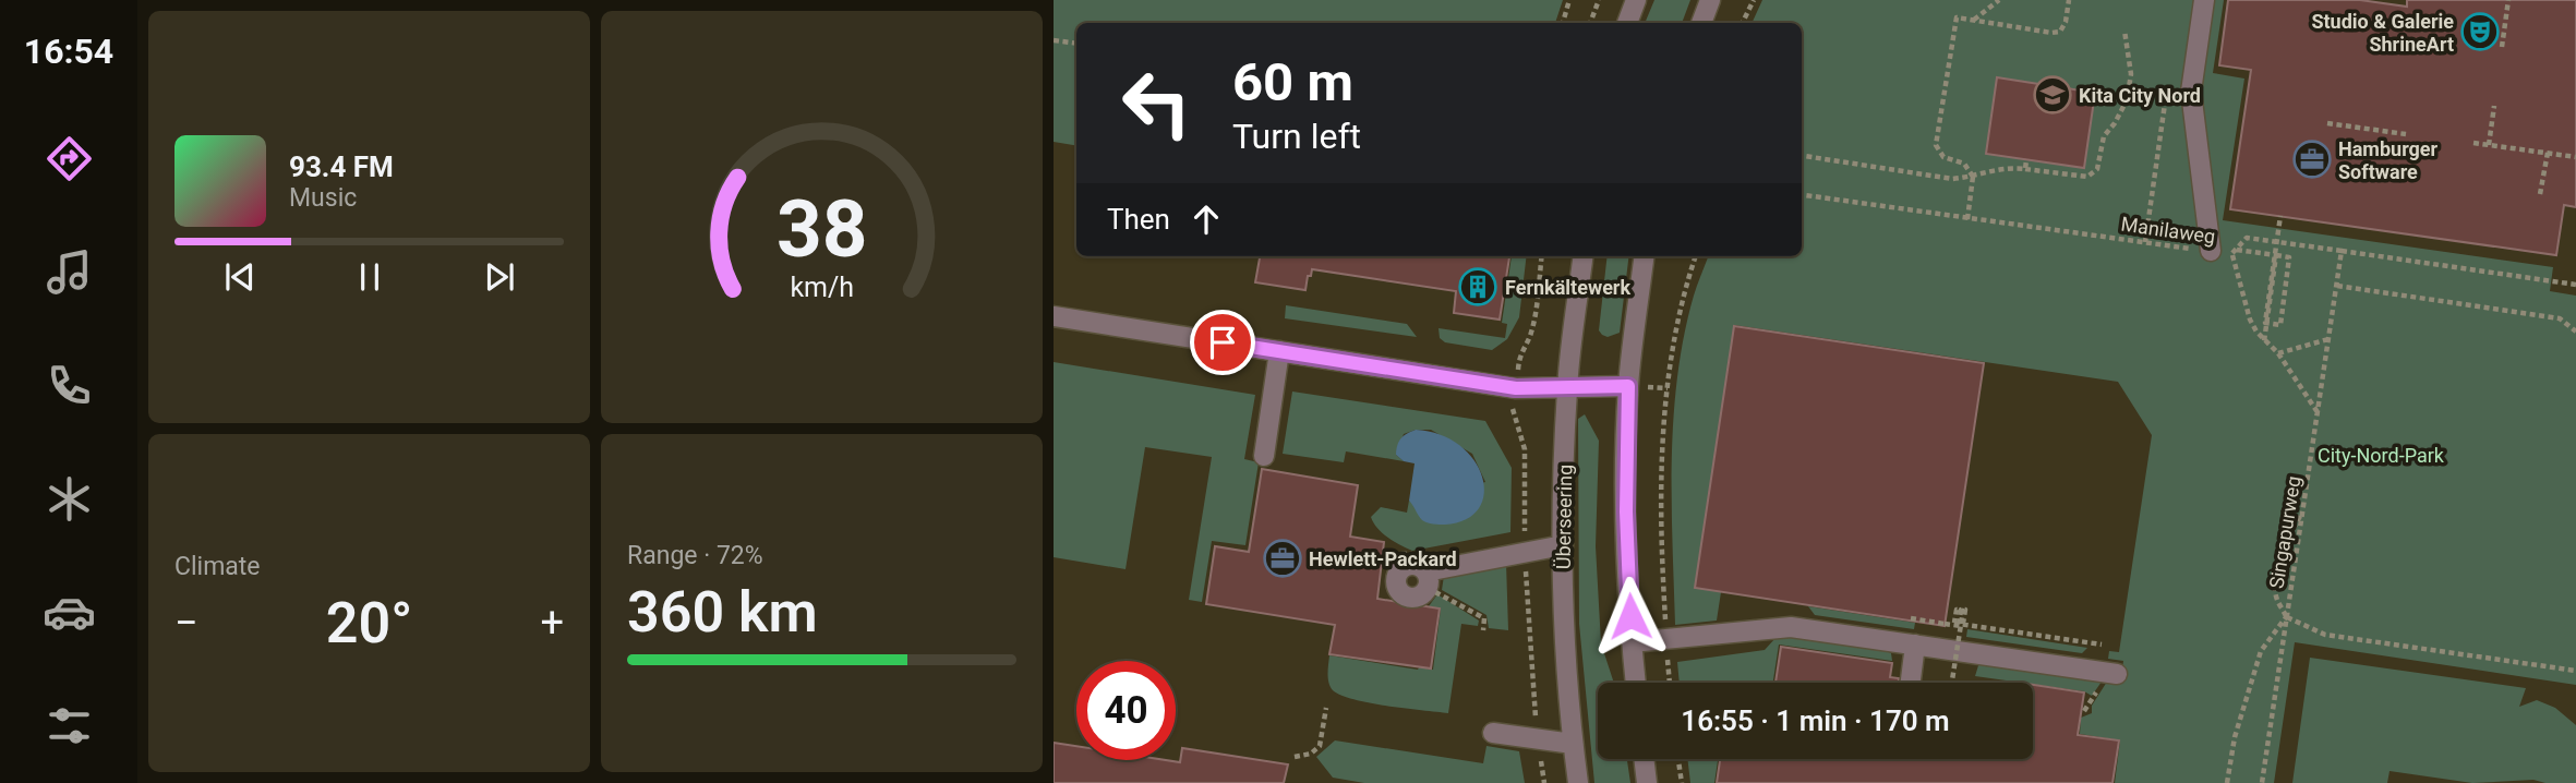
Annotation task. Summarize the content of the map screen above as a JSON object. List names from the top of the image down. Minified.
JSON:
{"streets":{"street":["Überseering"],"path":["Manilaweg","Singapurweg"]},"parks":["City-Nord-Park"],"places":{"theatre":["Studio & Galerie ShrineArt"],"school or university":["Kita City Nord"],"office":["Hamburger Software","Hewlett-Packard"],"building":["Fernkältewerk"]},"page":{"tabs":"16:54","turn":["60 m","Turn left"],"song":["93.4 FM","Music"],"then":"Then","tile":["Climate",["Range · 72%","360 km"]],"heat":["−","20°","+"],"limit":"40","trip":"16:55 · 1 min · 170 m","gauge":["38","km/h"]}}
